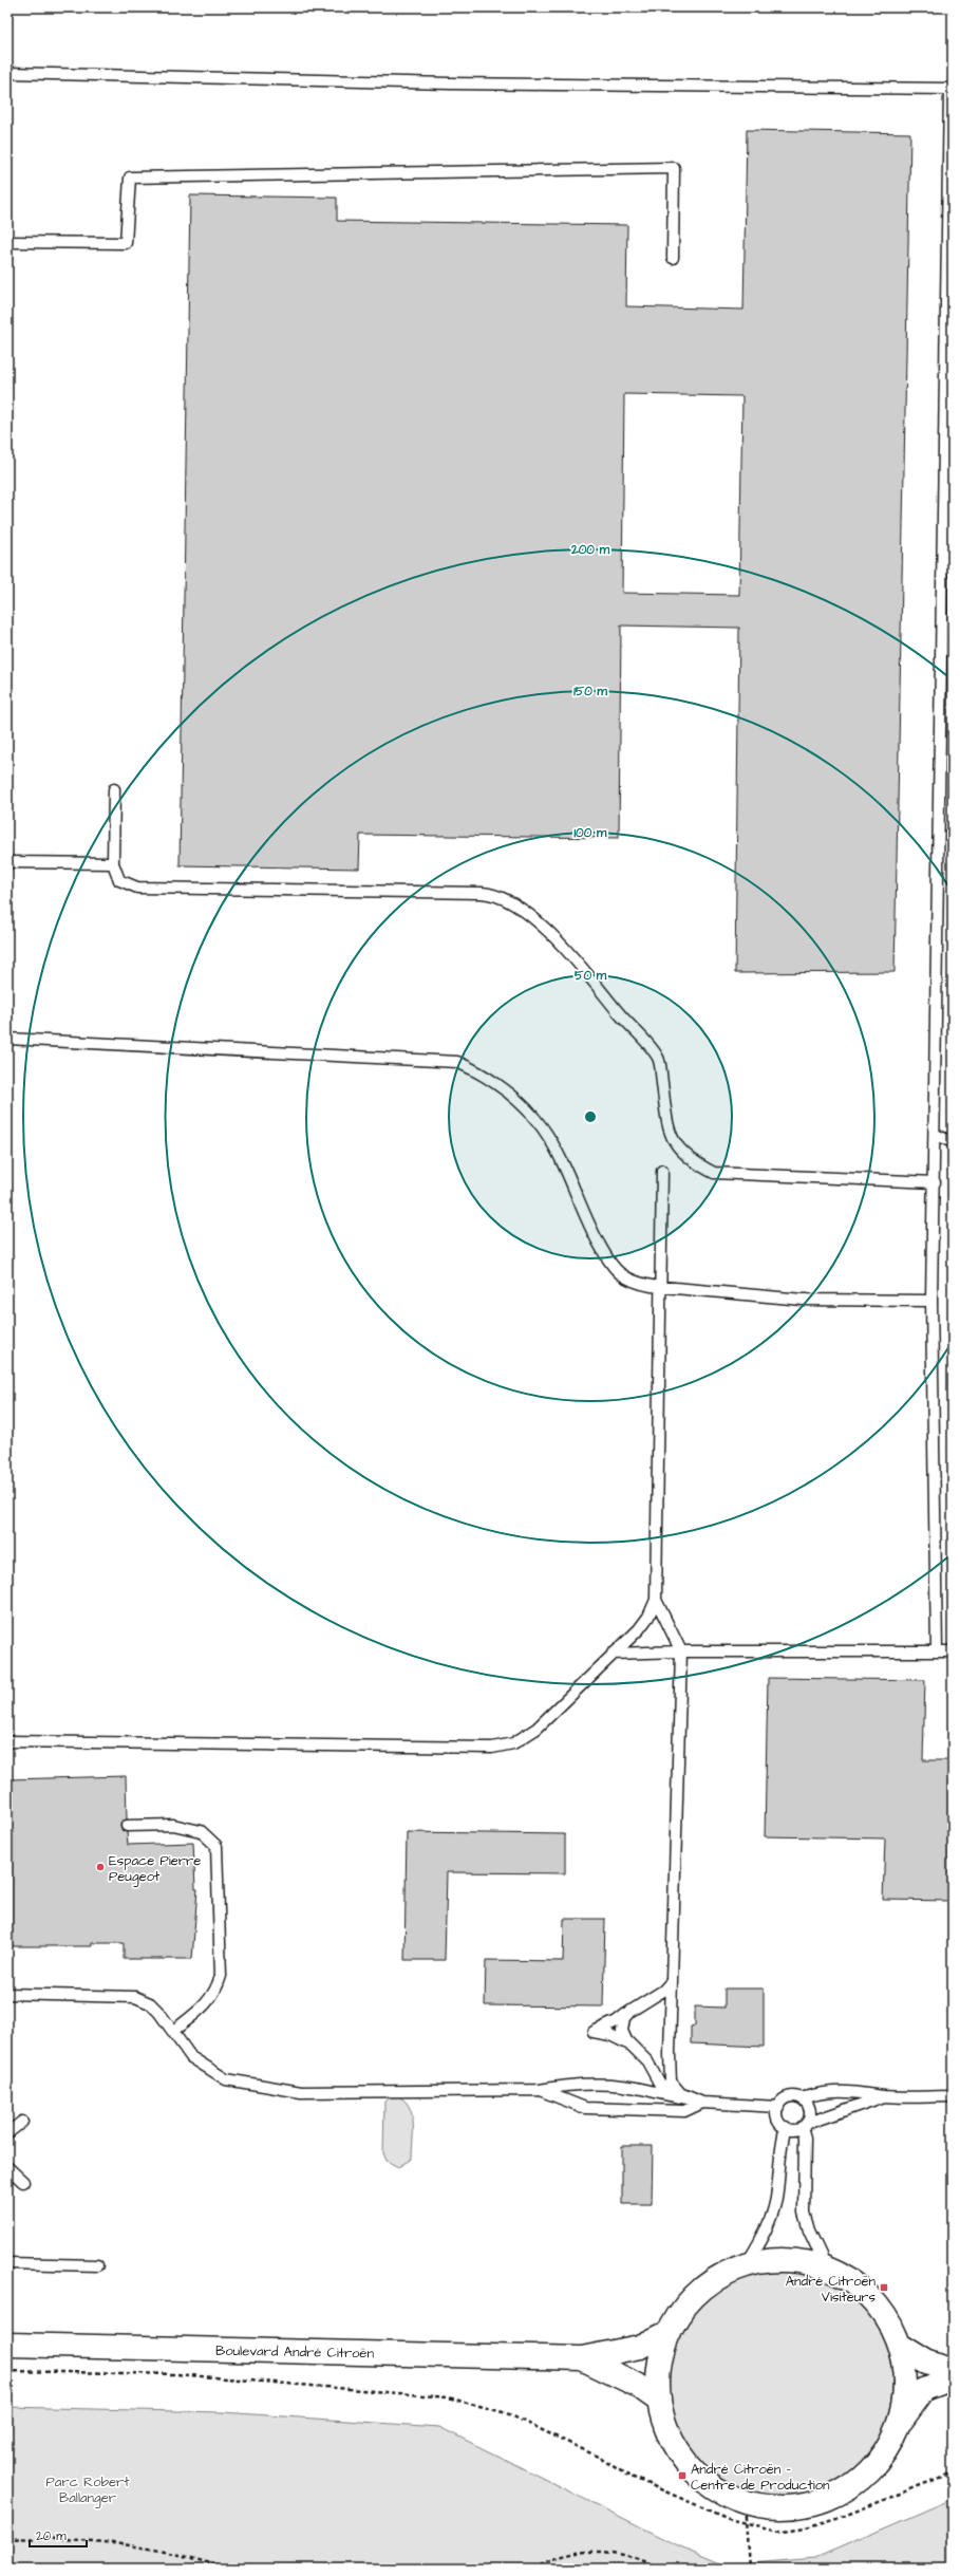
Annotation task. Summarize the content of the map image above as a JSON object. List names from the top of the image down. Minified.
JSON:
{"streets":{"main road":["Boulevard André Citroën"]},"parks":["Parc Robert Ballanger"],"places":{"other":["Espace Pierre Peugeot"],"transit":["André Citroën Visiteurs","André Citroën - Centre de Production"]},"scale_bar":"20 m","rings":["200 m","150 m","100 m","50 m"]}
